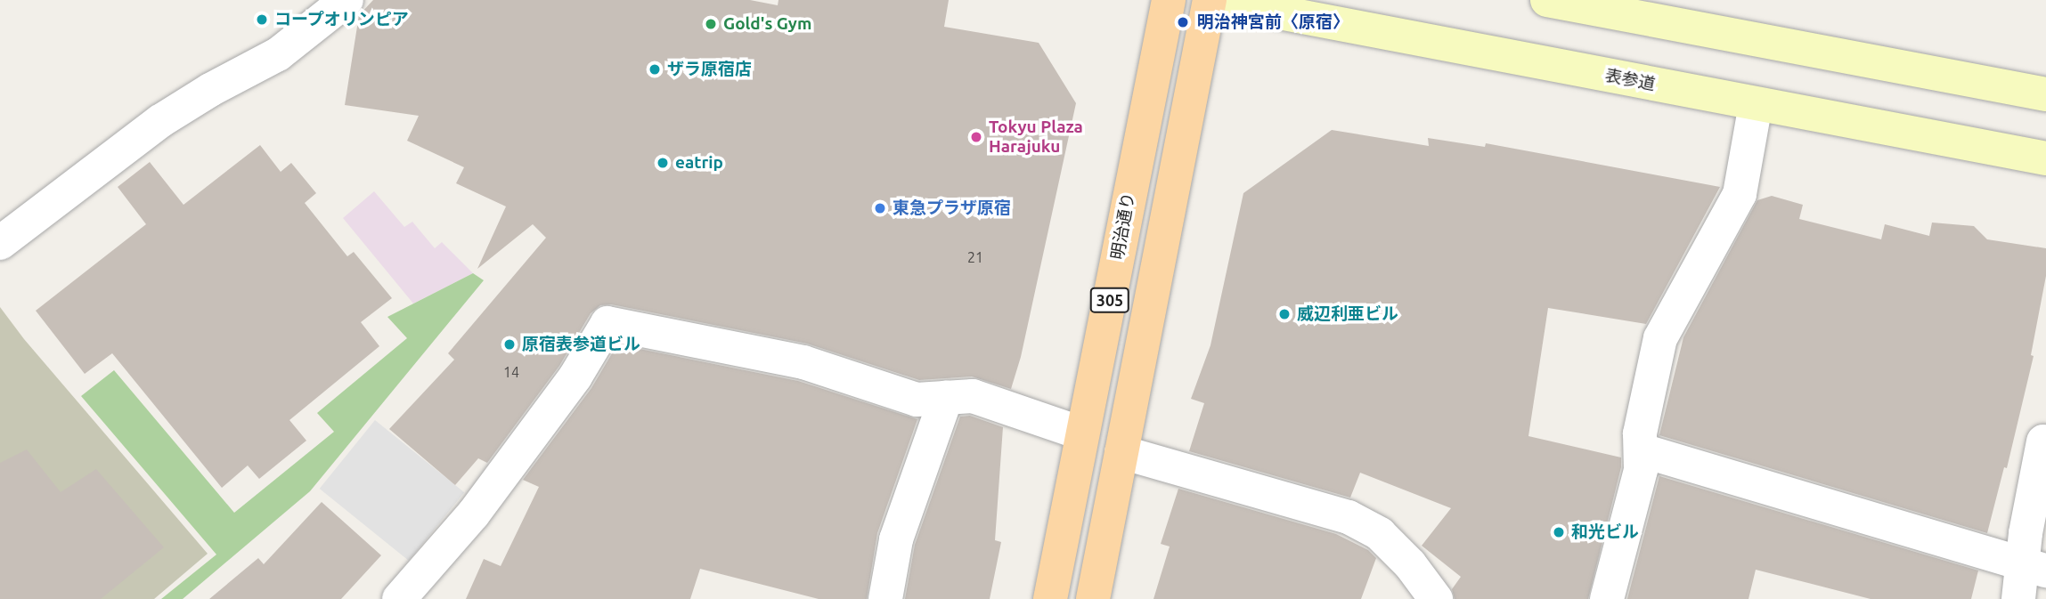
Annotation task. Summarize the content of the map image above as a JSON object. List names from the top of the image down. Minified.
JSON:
{"streets":{"main road":["表参道","明治通り","305"]},"places":["コープオリンピア","明治神宮前〈原宿〉","Gold's Gym","ザラ原宿店","Tokyu Plaza Harajuku","eatrip","東急プラザ原宿","威辺利亜ビル","原宿表参道ビル","和光ビル"],"house_numbers":["21","14"]}
